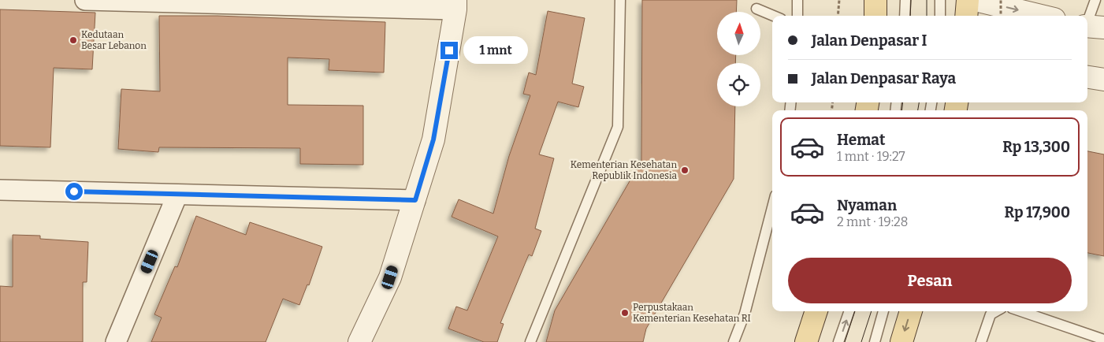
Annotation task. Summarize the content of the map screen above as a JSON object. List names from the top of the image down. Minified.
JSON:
{"places":["Kedutaan Besar Lebanon","Kementerian Kesehatan Republik Indonesia","Perpustakaan Kementerian Kesehatan RI"],"north":"top","page":{"banner":["Jalan Denpasar I","Jalan Denpasar Raya"],"bubble":"1 mnt","list":[{"name":"Hemat","note":"1 mnt · 19:27","value":"Rp 13,300"},{"name":"Nyaman","note":"2 mnt · 19:28","value":"Rp 17,900"}],"buttons":"Pesan"}}
